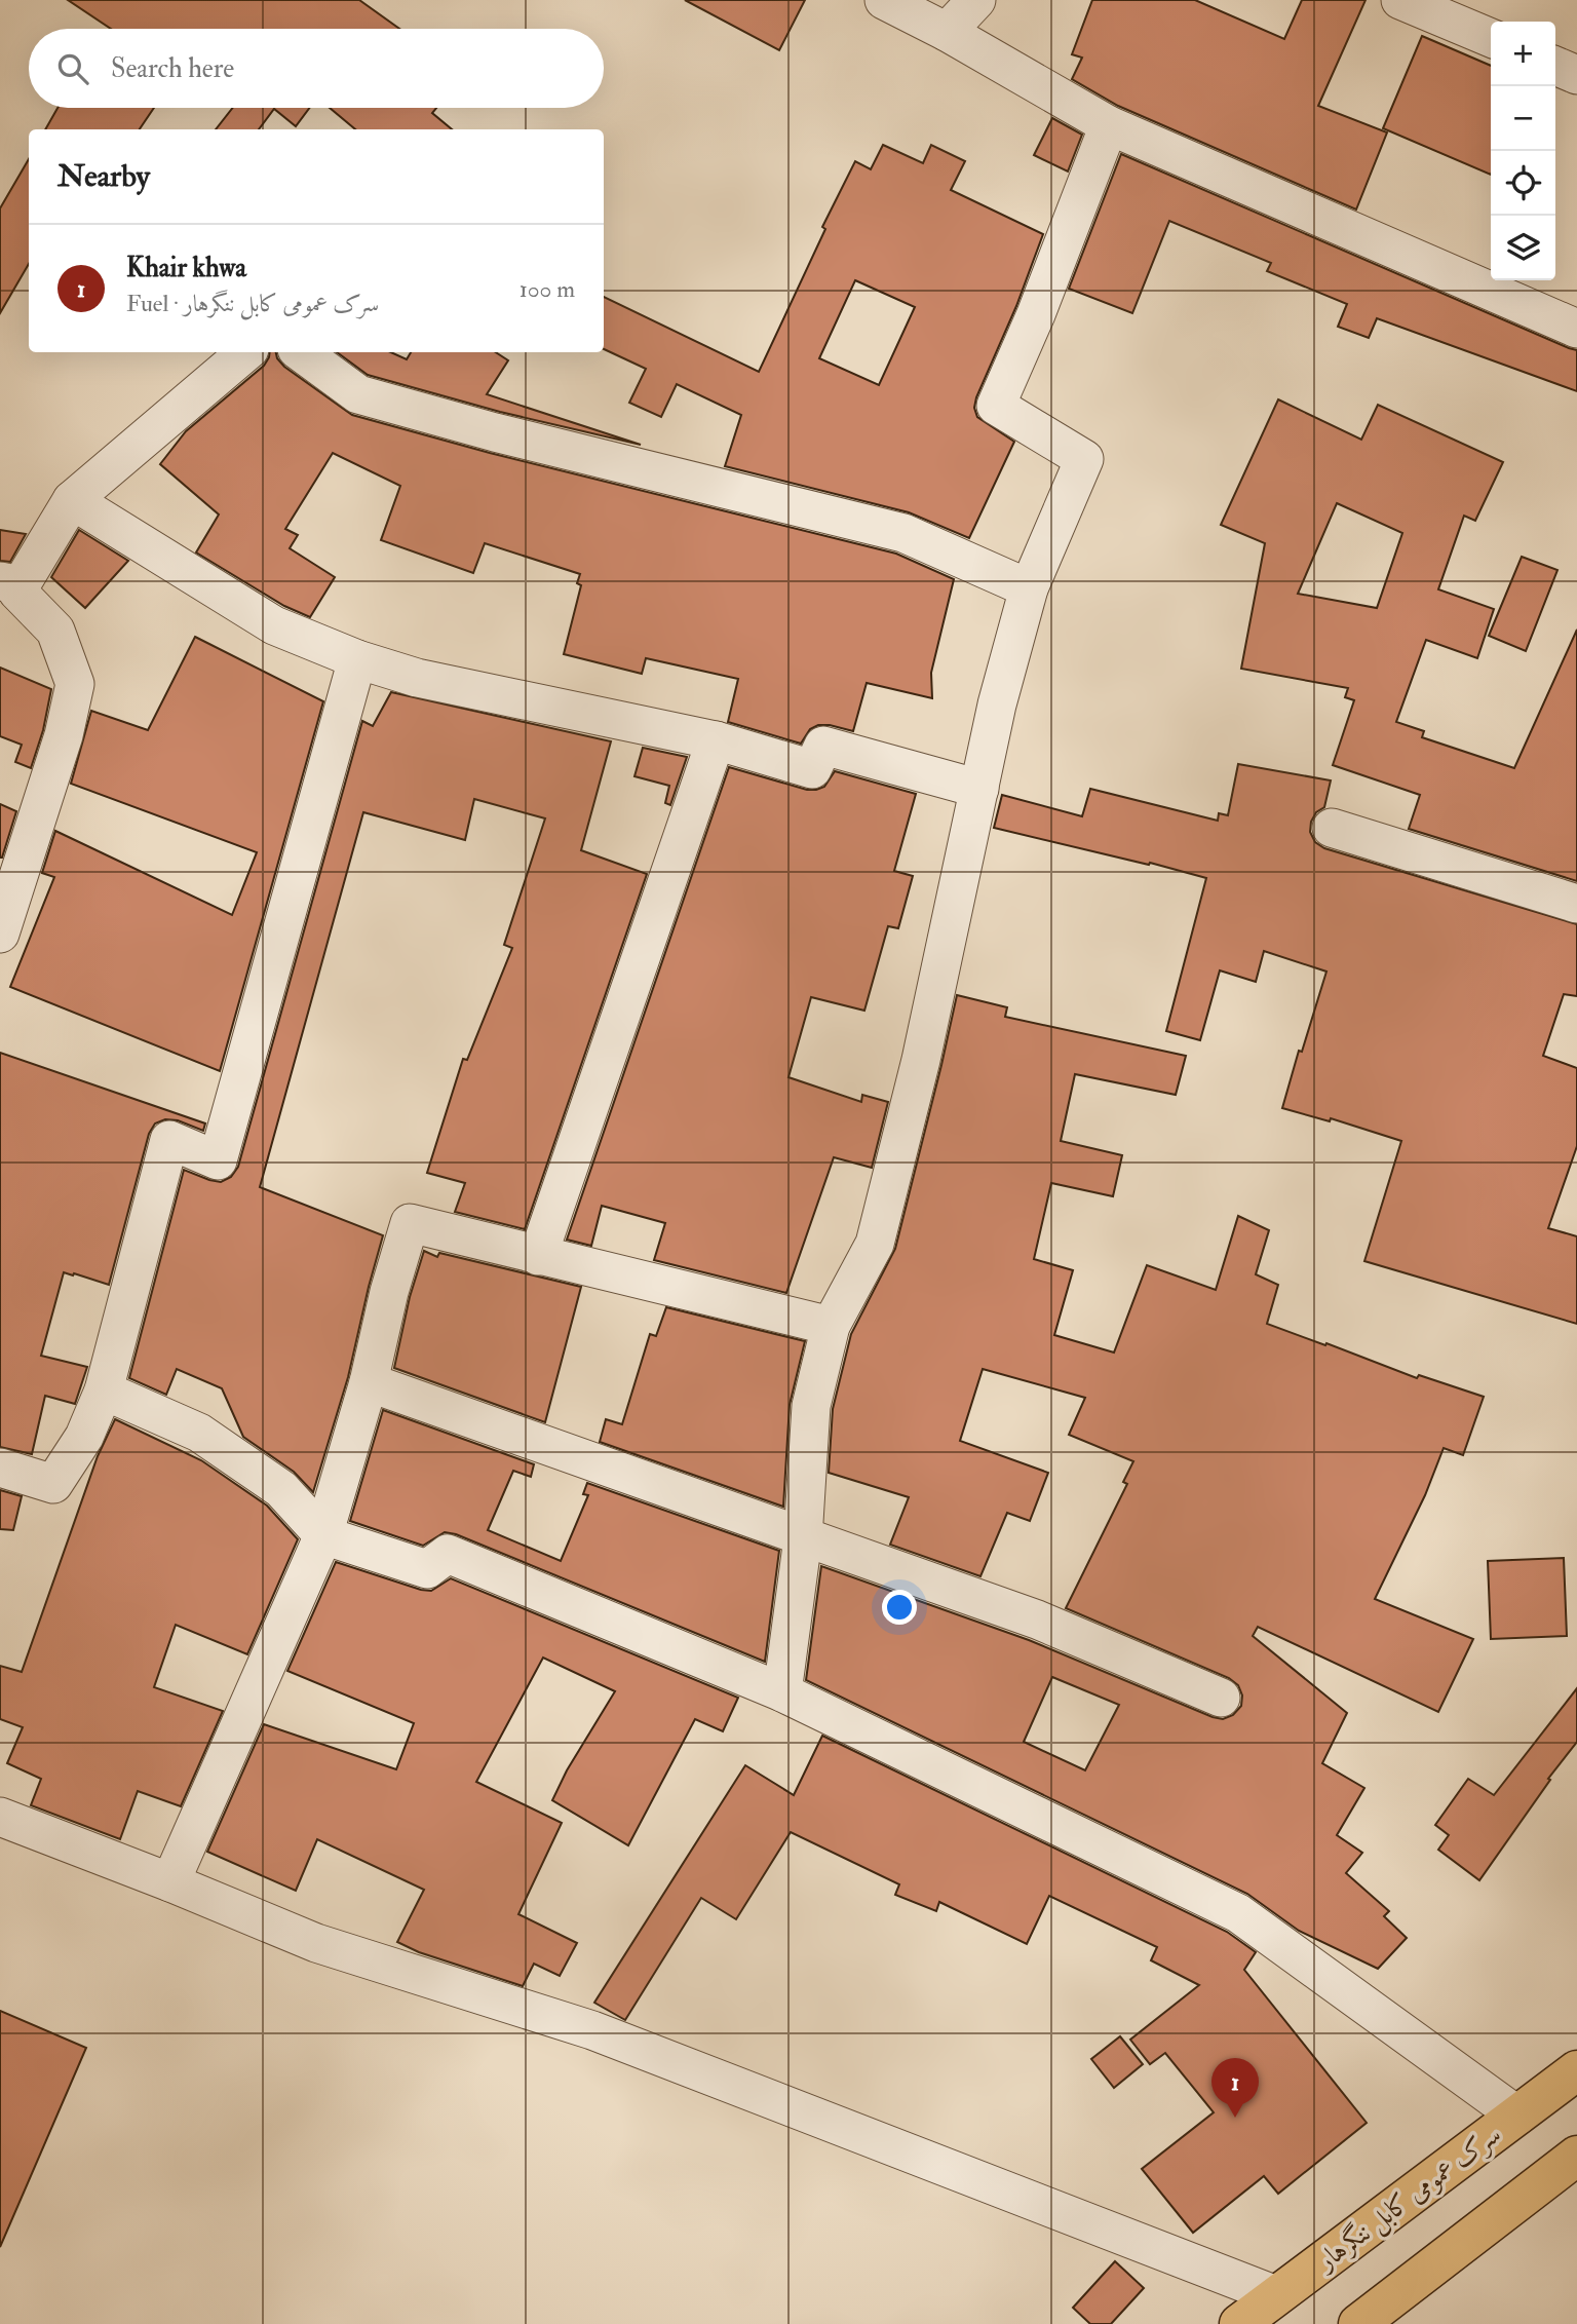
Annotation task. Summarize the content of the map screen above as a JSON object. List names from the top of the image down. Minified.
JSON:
{"streets":{"highway":["سرک عمومی کابل ننگرهار"]},"page":{"map_buttons":["+","−"],"search":"Search here","heading":"Nearby","list":[{"mark":"1","name":"Khair khwa","note":"Fuel · سرک عمومی کابل ننگرهار","value":"100 m"}],"pins":"1"}}
